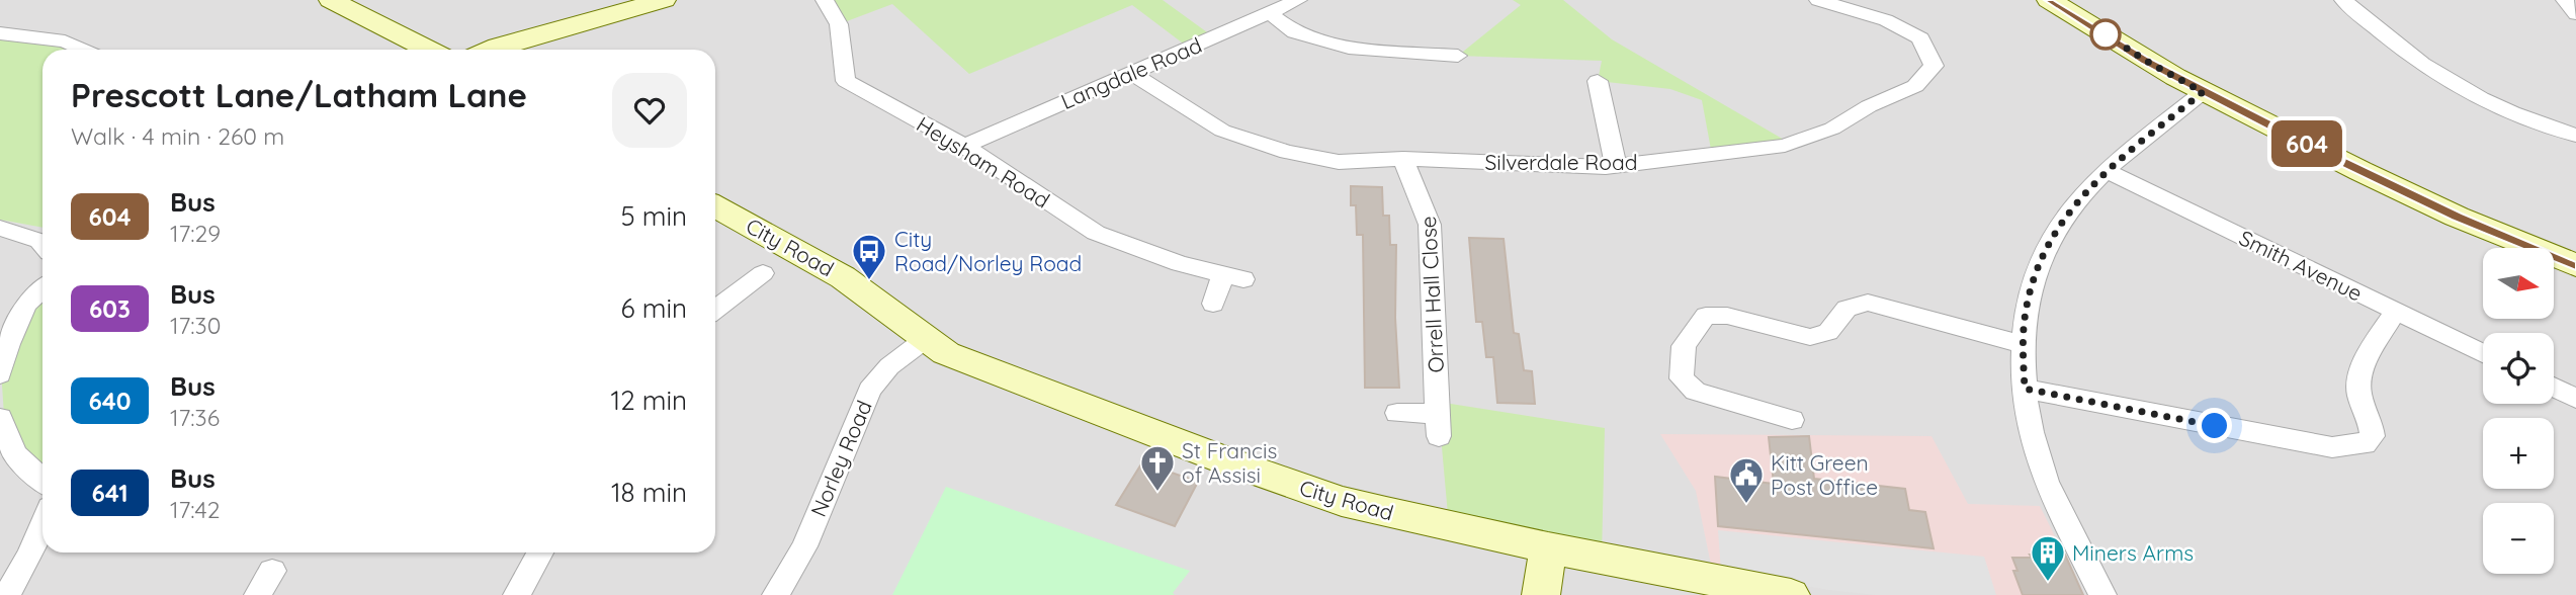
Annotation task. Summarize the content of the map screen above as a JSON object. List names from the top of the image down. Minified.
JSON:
{"streets":{"street":["Langdale Road","Heysham Road","Silverdale Road","City Road","Smith Avenue","Orrell Hall Close","Norley Road"]},"crossings":[["Langdale Road","Heysham Road"],["Langdale Road","Silverdale Road"],["Silverdale Road","Orrell Hall Close"],["City Road","Norley Road"]],"places":{"bus stop":["City Road/Norley Road"],"church":["St Francis of Assisi"],"public building":["Kitt Green Post Office"],"building":["Miners Arms"]},"lines":["bus line 604"],"north":"right","page":{"on_map":"604","heading":["Prescott Lane/Latham Lane","Walk · 4 min · 260 m"],"list":[{"mark":"604","name":"Bus","note":"17:29","value":"5 min"},{"mark":"603","name":"Bus","note":"17:30","value":"6 min"},{"mark":"640","name":"Bus","note":"17:36","value":"12 min"},{"mark":"641","name":"Bus","note":"17:42","value":"18 min"}],"map_buttons":["+","−"]}}
